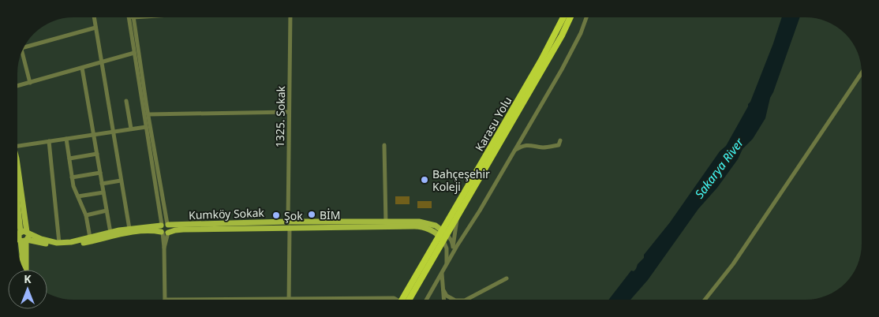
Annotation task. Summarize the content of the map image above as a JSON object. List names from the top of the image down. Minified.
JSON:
{"streets":{"highway":["Karasu Yolu"],"main road":["Kumköy Sokak"],"street":["1325. Sokak"]},"crossings":[["1325. Sokak","Kumköy Sokak"],["Karasu Yolu","Kumköy Sokak"]],"water":["Sakarya River"],"places":["Bahçeşehir Koleji","BİM","Şok"],"north":"top"}
